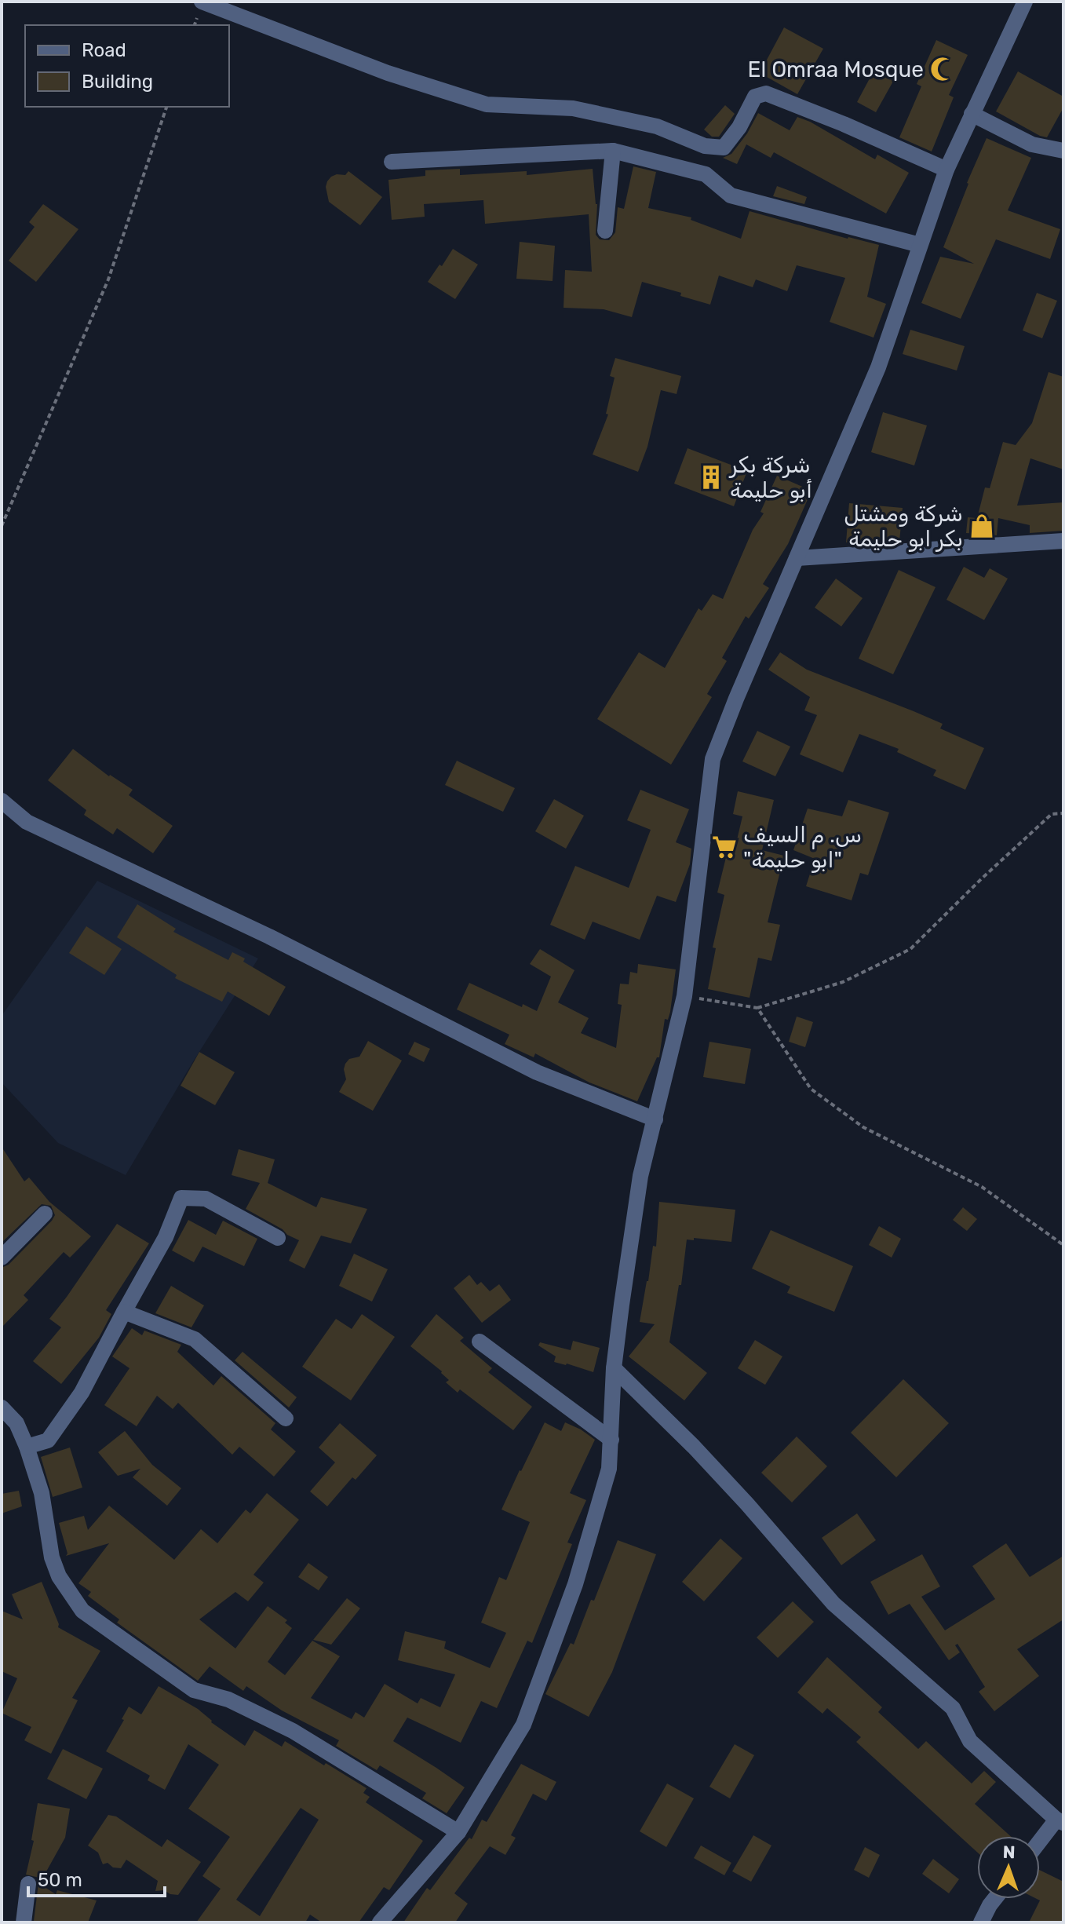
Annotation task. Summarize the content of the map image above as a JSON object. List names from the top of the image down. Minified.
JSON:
{"places":{"mosque":["El Omraa Mosque"],"building":["شركة بكر أبو حليمة"],"shop":["شركة ومشتل بكر ابو حليمة"],"supermarket":["س. م السيف \"ابو حليمة\""]},"legend":["Road","Building"],"scale_bar":"50 m","north":"top"}
